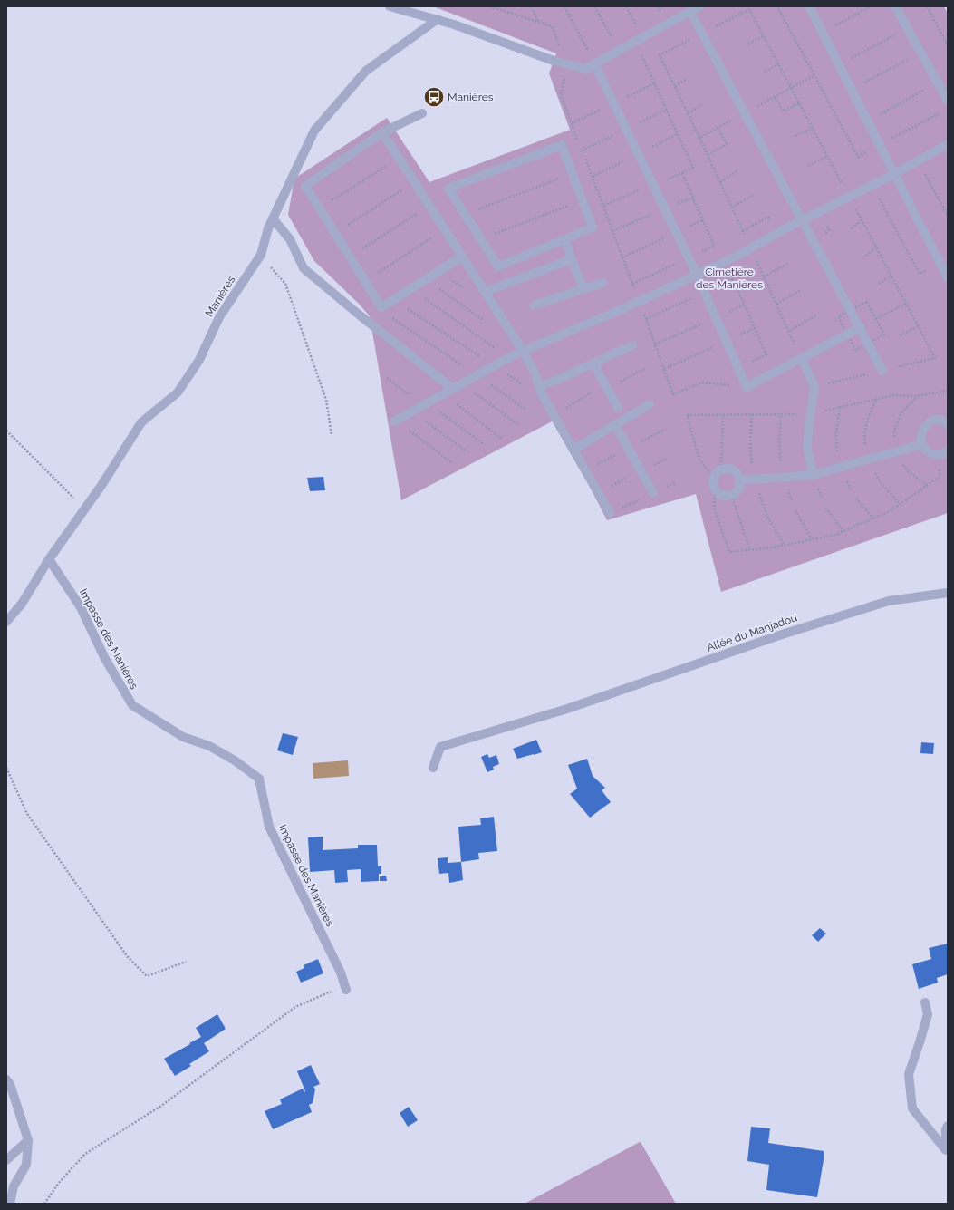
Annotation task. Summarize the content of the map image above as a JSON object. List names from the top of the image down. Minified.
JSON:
{"streets":{"street":["Manières","Allée du Manjadou","Impasse des Manières"]},"crossings":[["Manières","Impasse des Manières"]],"parks":["Cimetière des Manières"],"places":{"bus stop":["Manières"]}}
